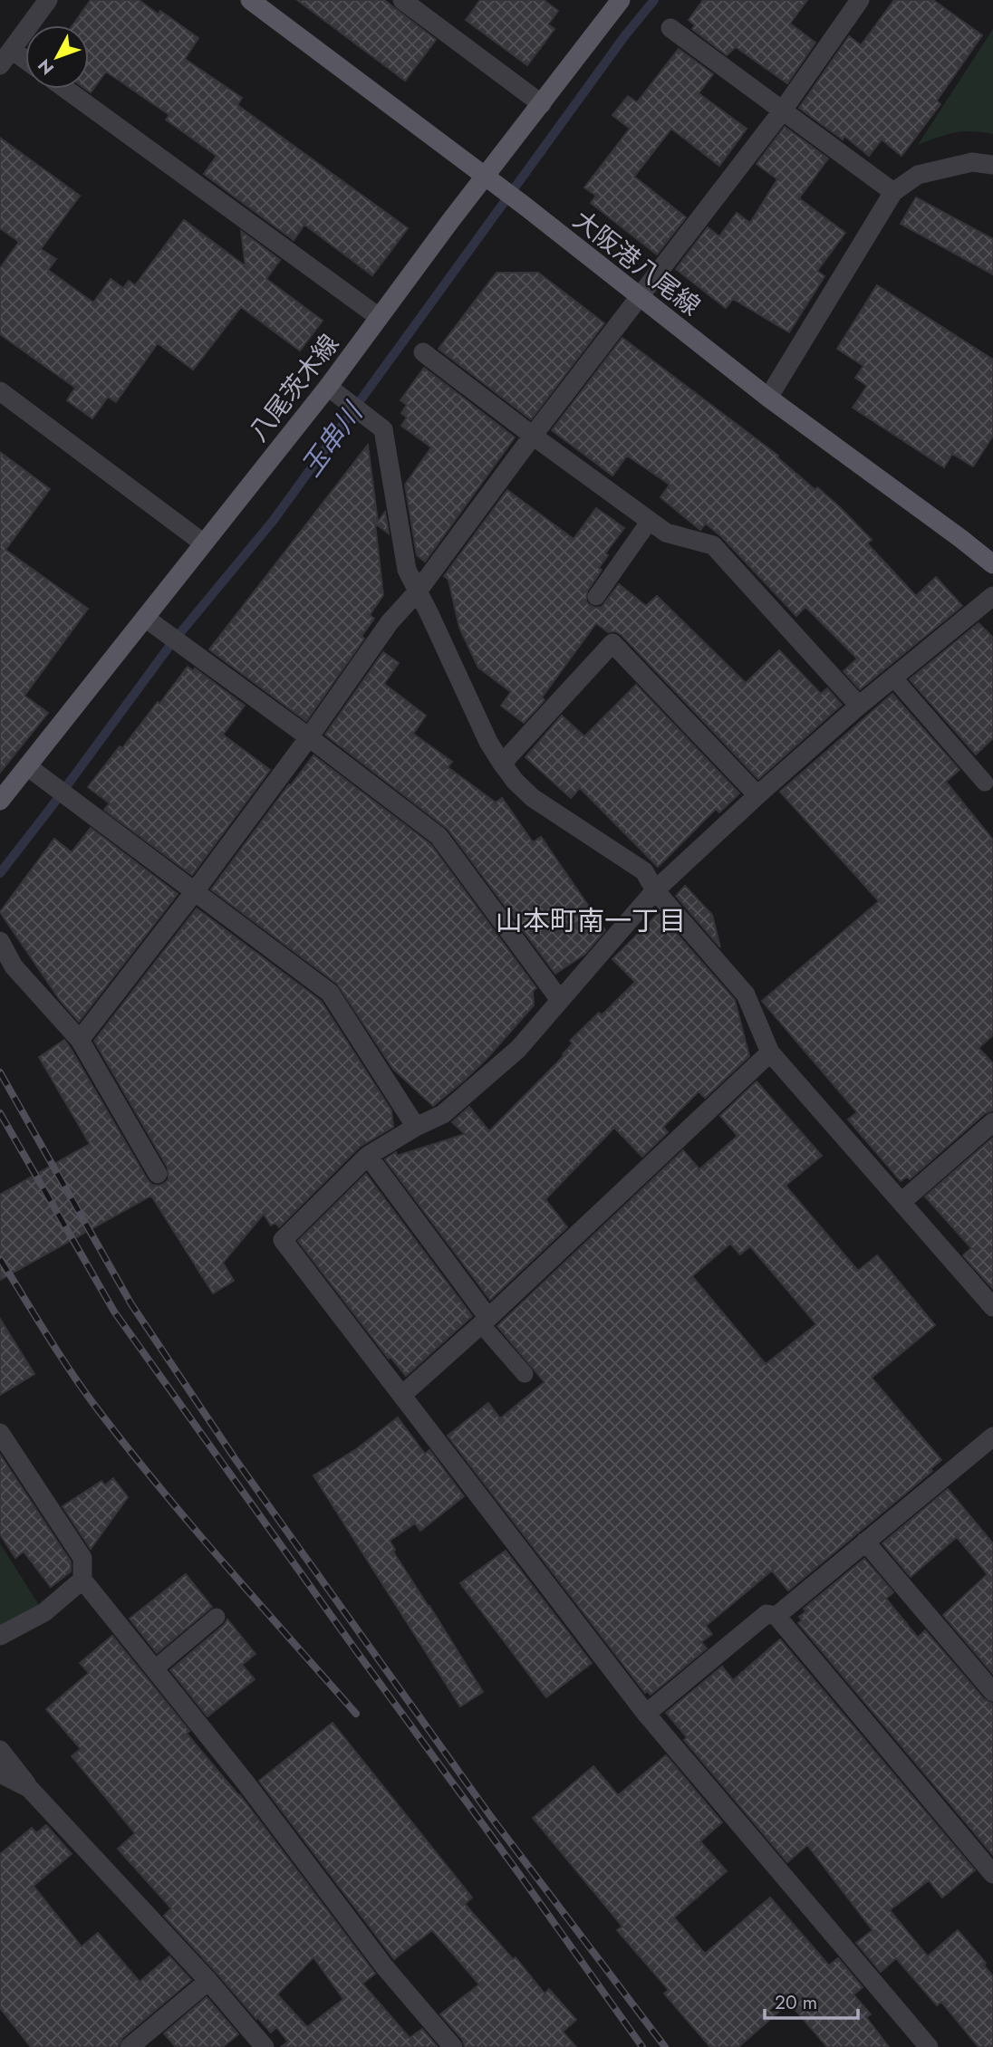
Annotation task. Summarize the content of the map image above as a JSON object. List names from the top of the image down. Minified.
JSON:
{"streets":{"main road":["大阪港八尾線","八尾茨木線"]},"crossings":[["大阪港八尾線","八尾茨木線"]],"districts":["山本町南一丁目"],"water":["玉串川"],"scale_bar":"20 m","north":"bottom left"}
